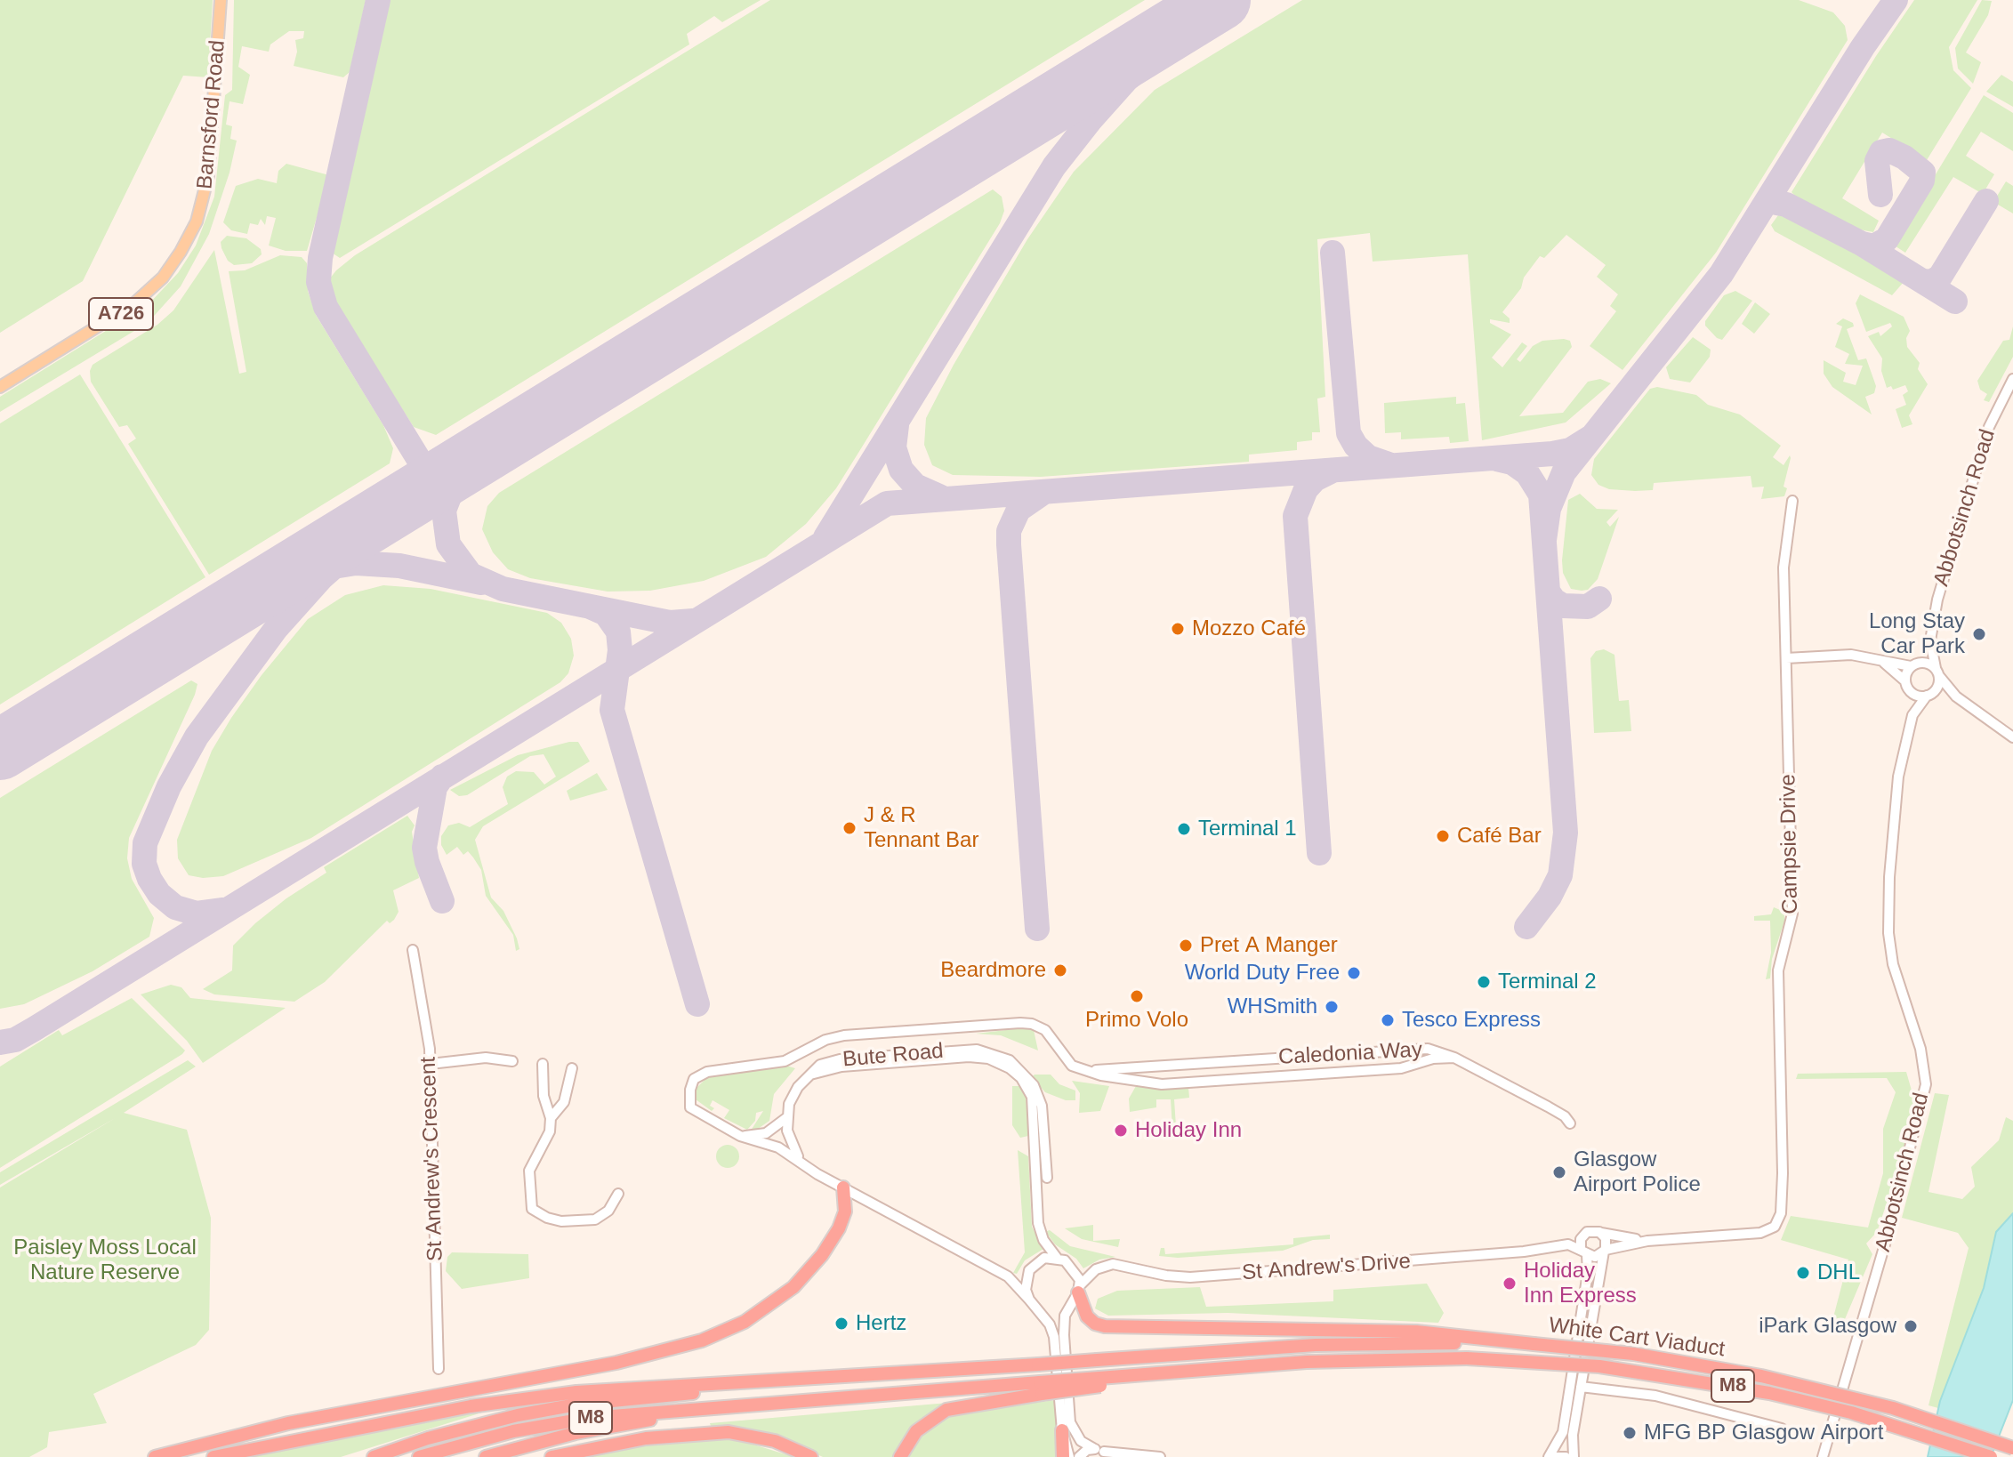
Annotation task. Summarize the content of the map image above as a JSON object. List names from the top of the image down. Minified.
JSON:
{"streets":{"highway":["White Cart Viaduct","M8"],"main road":["Barnsford Road","A726"],"street":["Abbotsinch Road","Campsie Drive","Caledonia Way","Bute Road","St Andrew's Crescent","St Andrew's Drive"]},"crossings":[["Campsie Drive","St Andrew's Drive"],["White Cart Viaduct","M8"]],"parks":["Paisley Moss Local Nature Reserve"],"places":["Mozzo Café","Long Stay Car Park","J & R Tennant Bar","Terminal 1","Café Bar","Pret A Manger","Beardmore","World Duty Free","Terminal 2","Primo Volo","WHSmith","Tesco Express","Holiday Inn","Glasgow Airport Police","DHL","Holiday Inn Express","Hertz","iPark Glasgow","MFG BP Glasgow Airport"]}
